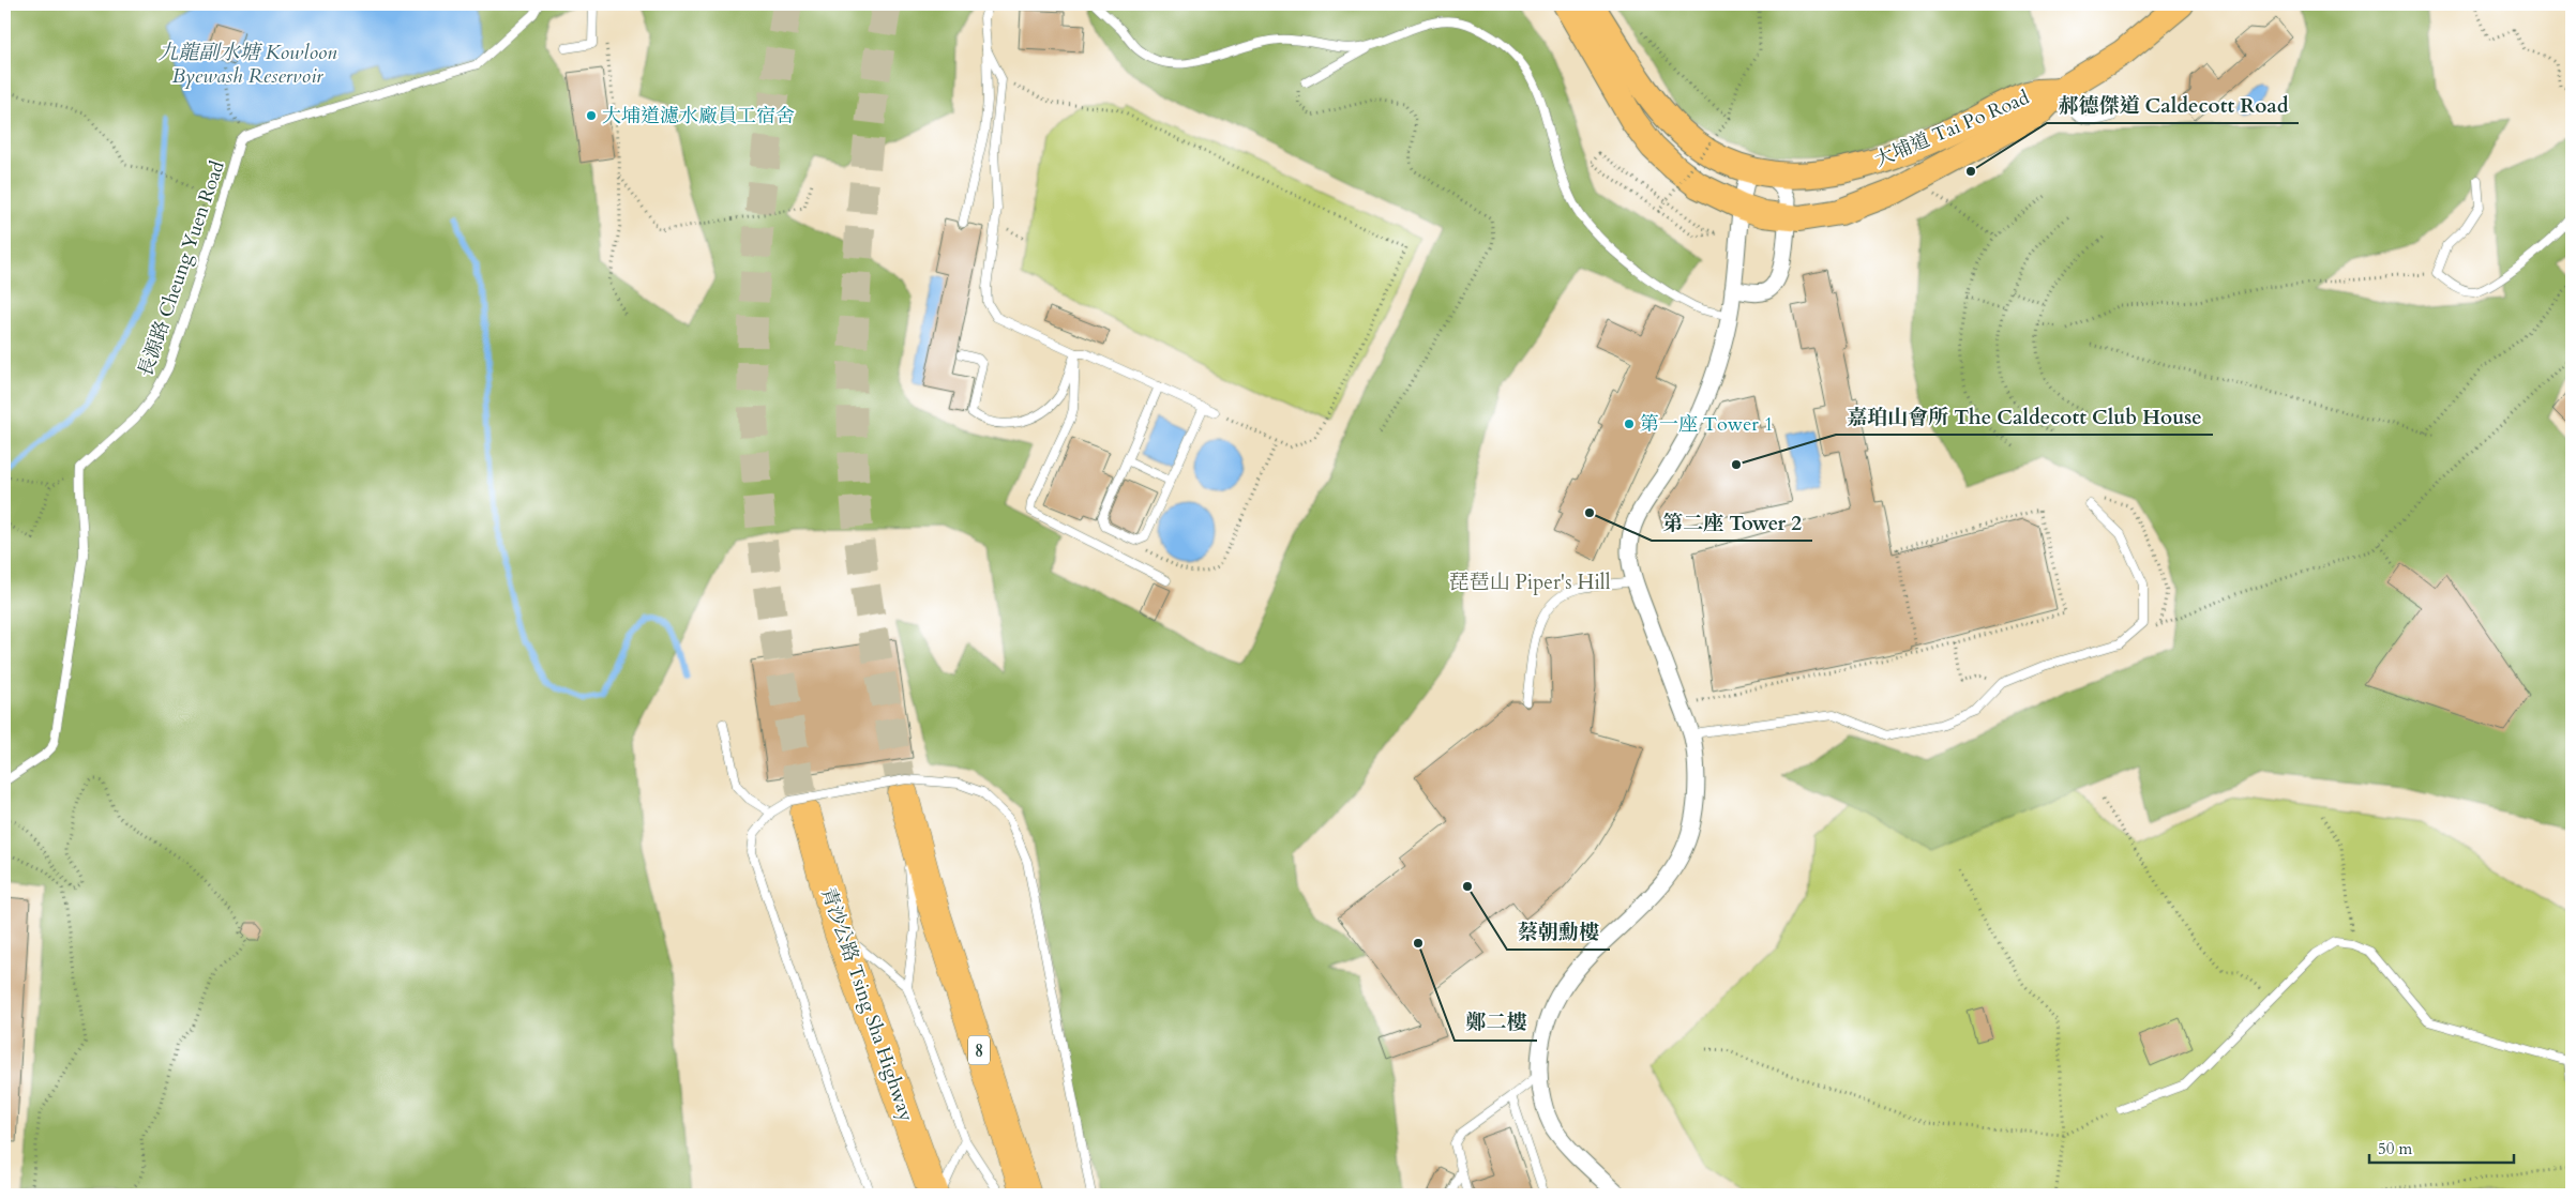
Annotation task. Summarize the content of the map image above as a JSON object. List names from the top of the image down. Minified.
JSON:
{"streets":{"highway":["青沙公路 Tsing Sha Highway","8"],"main road":["大埔道 Tai Po Road"],"lane":["長源路 Cheung Yuen Road"]},"districts":["琵琶山 Piper's Hill"],"water":["九龍副水塘 Kowloon Byewash Reservoir"],"places":["大埔道濾水廠員工宿舍","郝德傑道 Caldecott Road","第一座 Tower 1","嘉珀山會所 The Caldecott Club House","第二座 Tower 2","蔡朝勳樓","鄭二樓"],"scale_bar":"50 m"}
